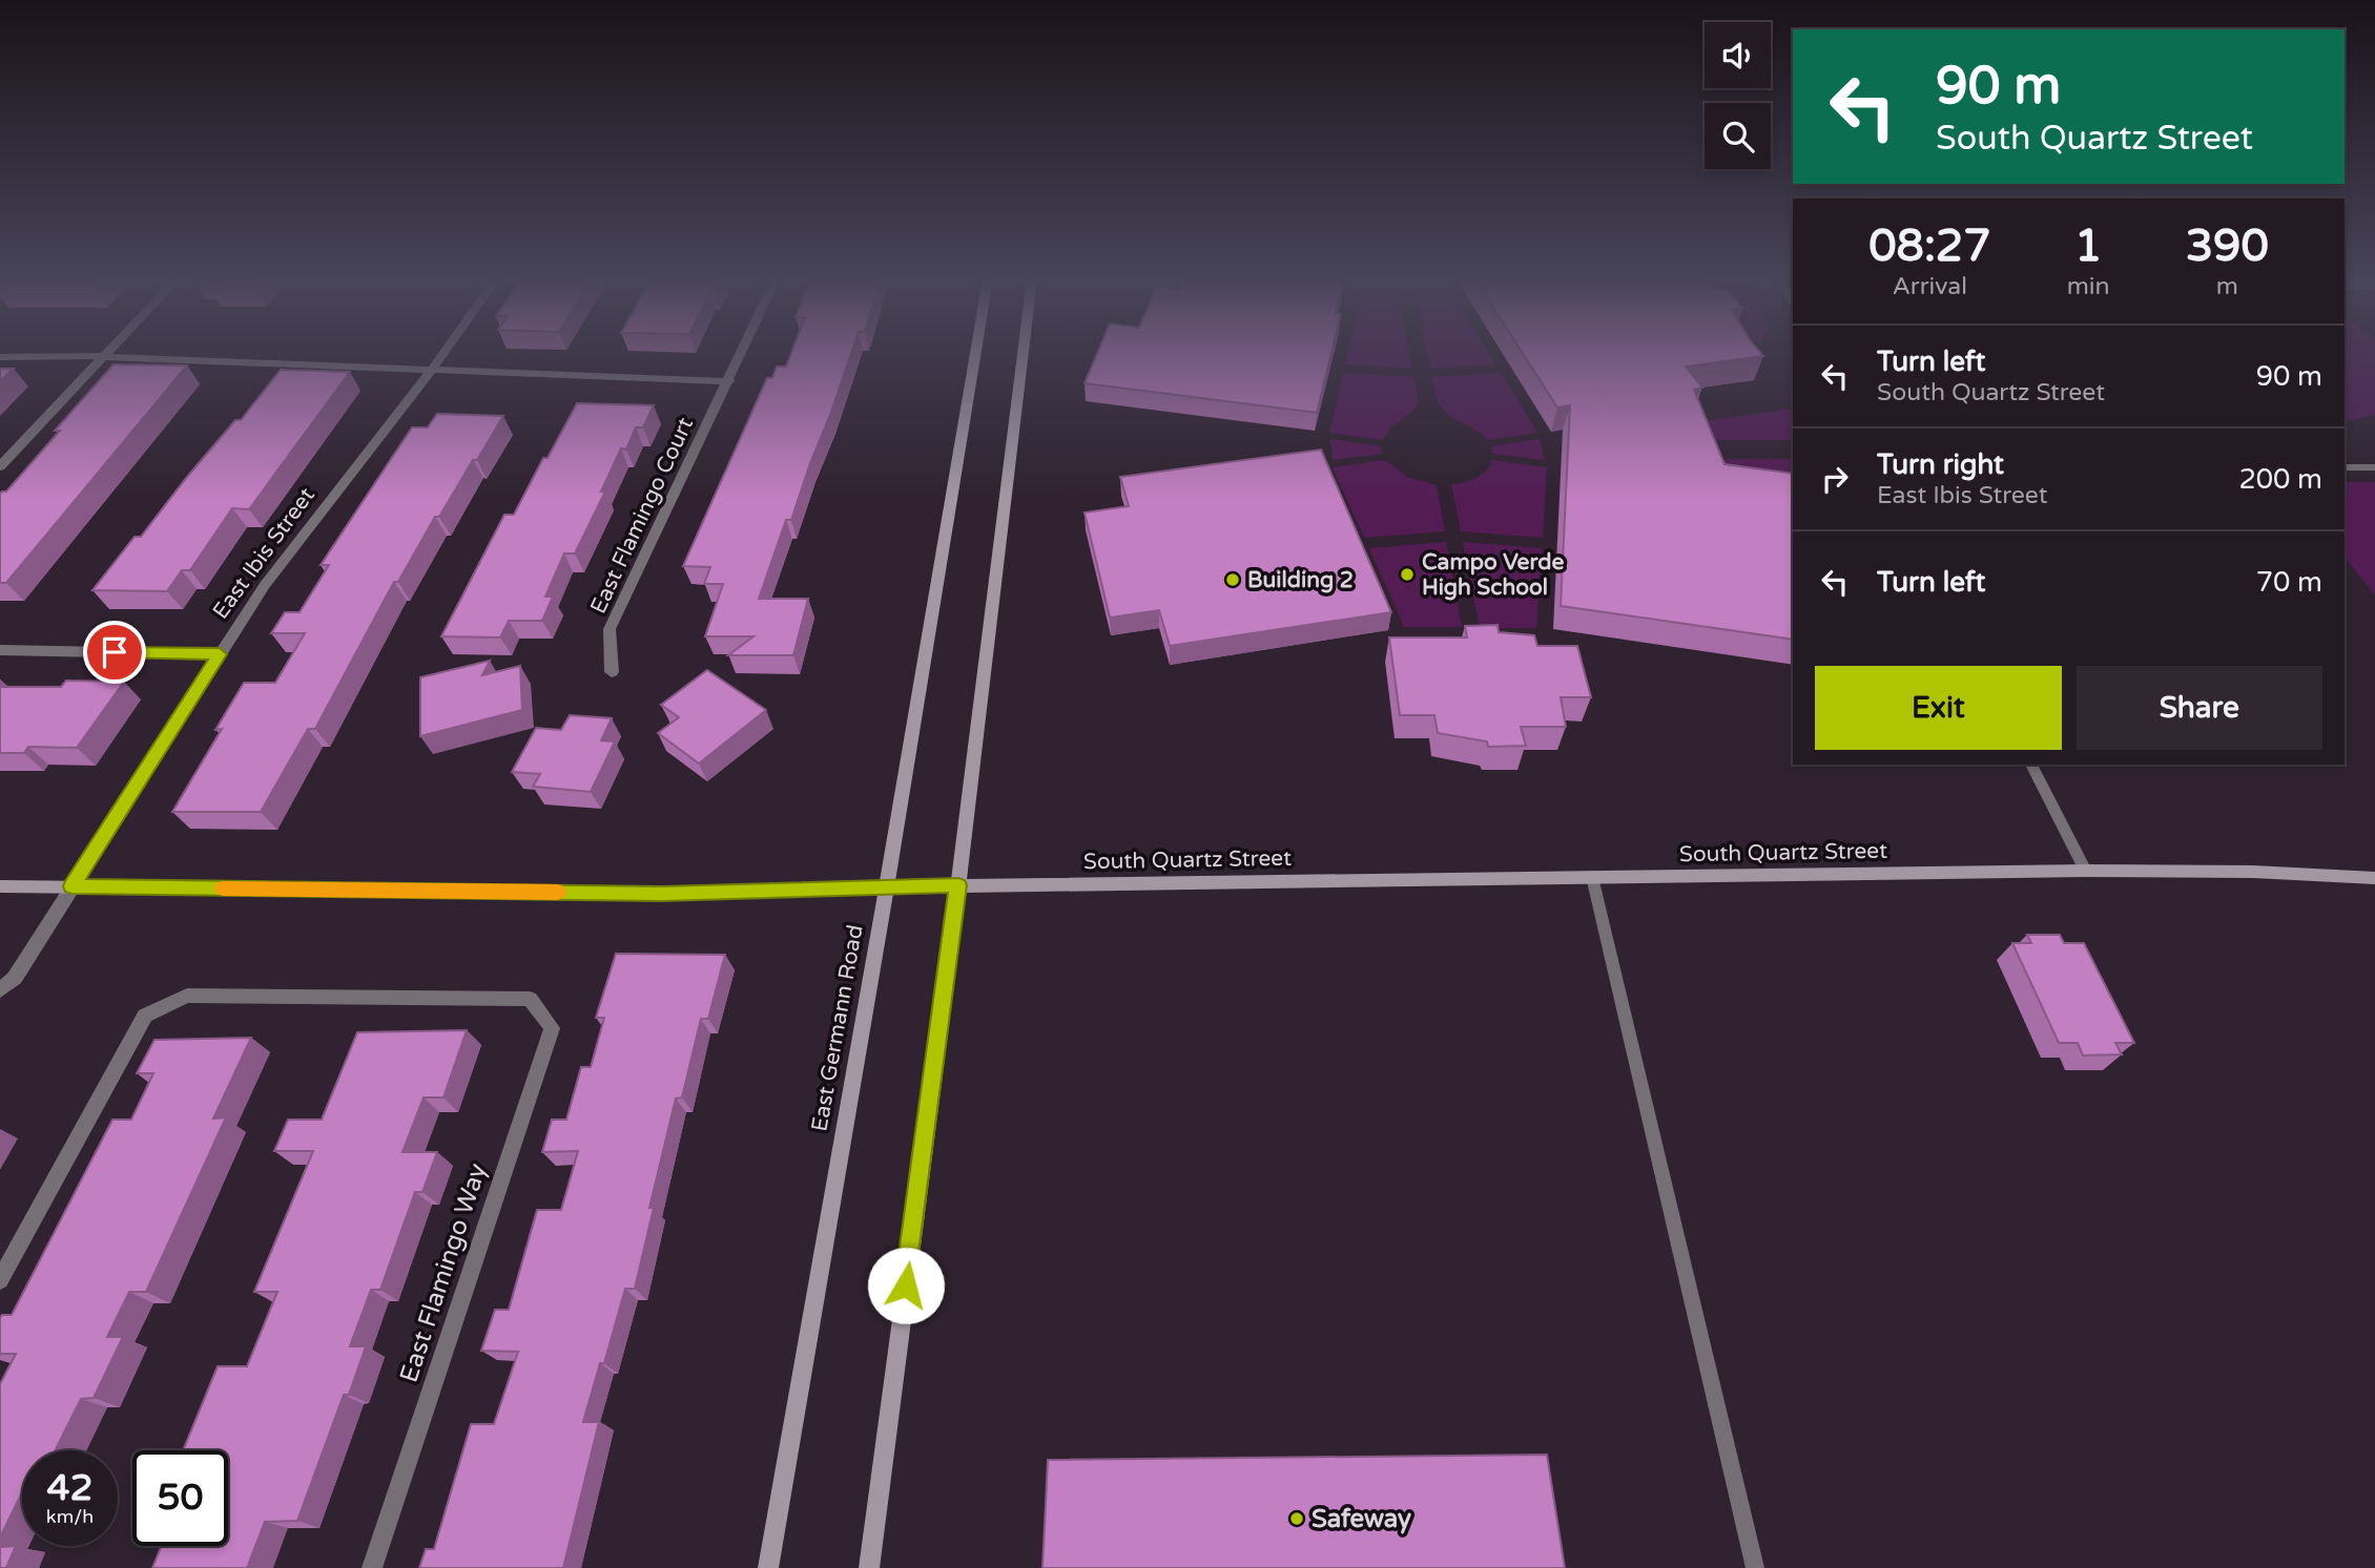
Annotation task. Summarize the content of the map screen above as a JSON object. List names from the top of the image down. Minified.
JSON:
{"streets":{"main road":["South Quartz Street","East Germann Road"],"street":["East Flamingo Court","East Ibis Street","East Flamingo Way"]},"crossings":[["East Ibis Street","South Quartz Street"],["South Quartz Street","East Germann Road"]],"places":["Campo Verde High School","Building 2","Safeway"],"page":{"turn":["90 m","South Quartz Street"],"eta":["08:27","Arrival","1","min","390","m"],"list":[{"name":"Turn left","note":"South Quartz Street","value":"90 m"},{"name":"Turn right","note":"East Ibis Street","value":"200 m"},{"name":"Turn left","value":"70 m"}],"buttons":["Exit","Share"],"speed":"42 km/h","limit":"50"}}
